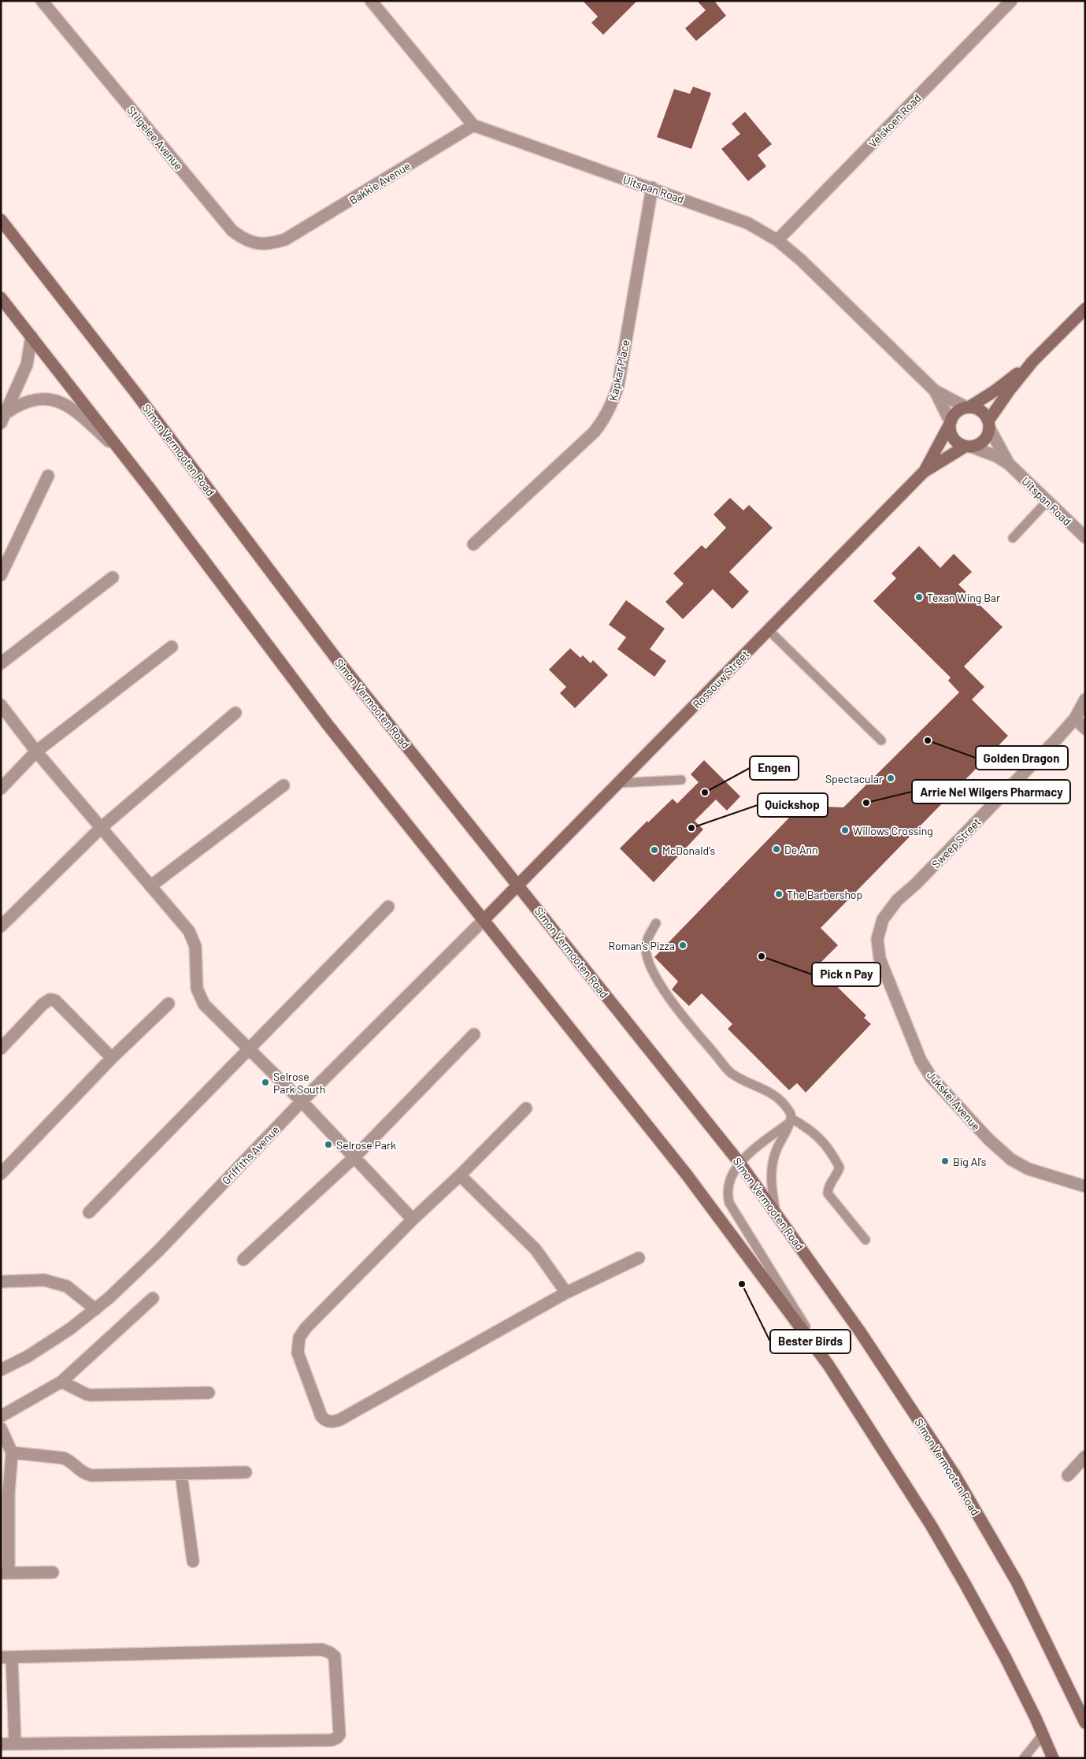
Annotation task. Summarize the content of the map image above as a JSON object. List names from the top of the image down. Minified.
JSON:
{"streets":{"main road":["Simon Vermooten Road","Rossouw Street"],"street":["Velskoen Road","Stilgelee Avenue","Bakkie Avenue","Uitspan Road","Kapkar Place","Sweep Street","Jukskei Avenue","Griffiths Avenue"]},"crossings":[["Velskoen Road","Uitspan Road"],["Stilgelee Avenue","Bakkie Avenue"],["Bakkie Avenue","Uitspan Road"],["Uitspan Road","Kapkar Place"],["Uitspan Road","Rossouw Street"],["Simon Vermooten Road","Rossouw Street"],["Rossouw Street","Griffiths Avenue"],["Sweep Street","Jukskei Avenue"]],"places":["Texan Wing Bar","Golden Dragon","Spectacular","Engen","Arrie Nel Wilgers Pharmacy","Quickshop","Willows Crossing","De Ann","McDonald's","The Barbershop","Roman's Pizza","Pick n Pay","Selrose Park South","Selrose Park","Big Al's","Bester Birds"]}
